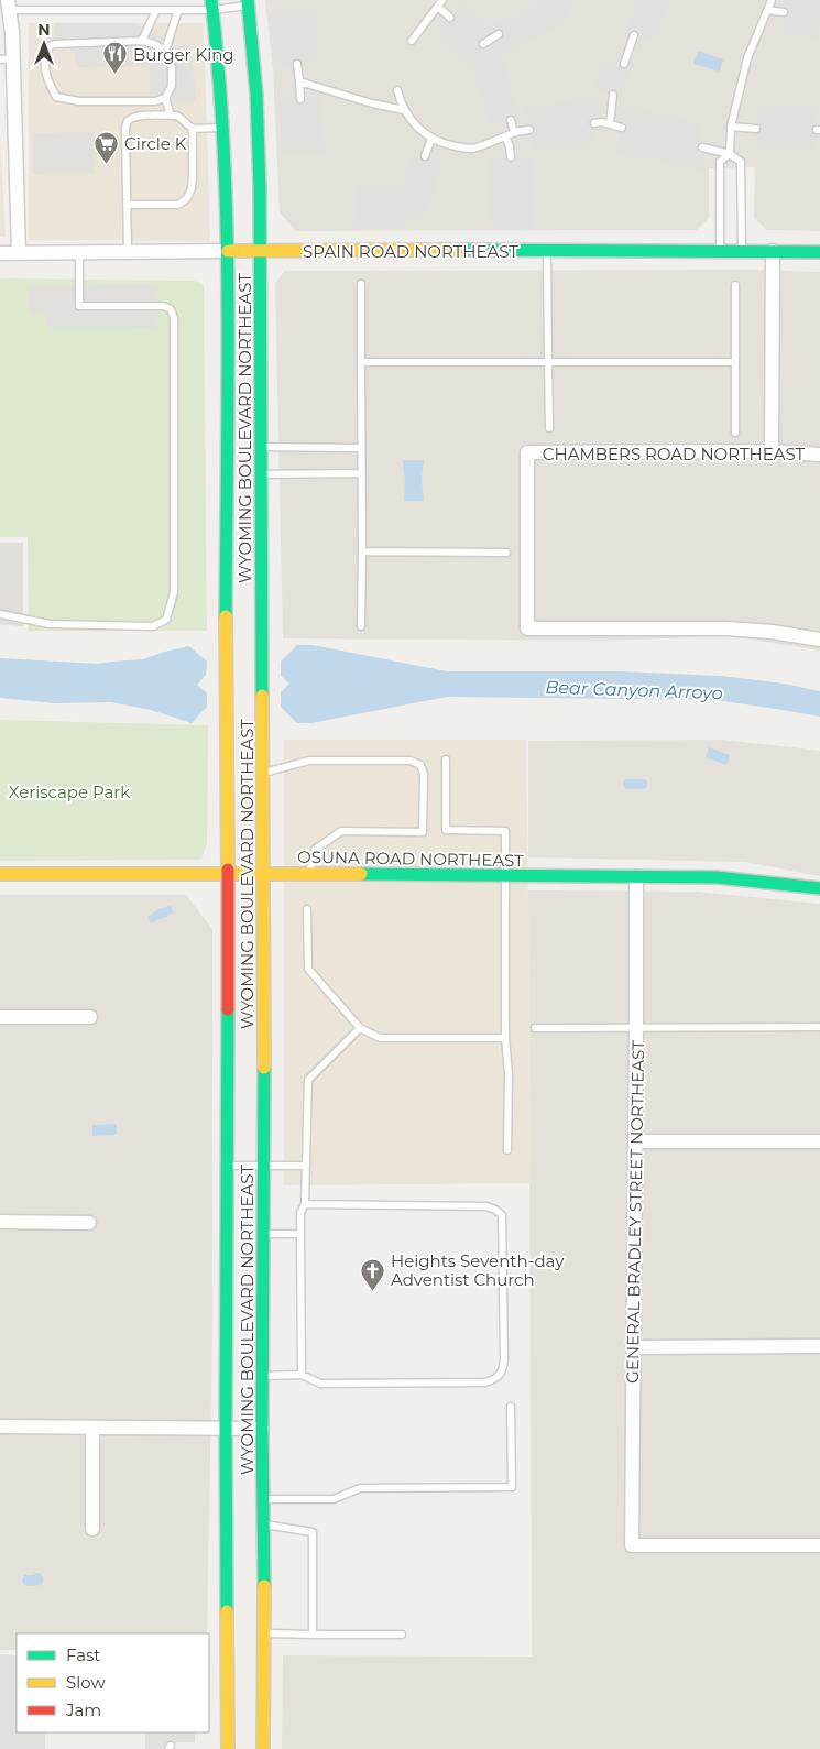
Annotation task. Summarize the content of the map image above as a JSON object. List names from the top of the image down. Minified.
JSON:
{"streets":{"main road":["SPAIN ROAD NORTHEAST","WYOMING BOULEVARD NORTHEAST","OSUNA ROAD NORTHEAST"],"street":["CHAMBERS ROAD NORTHEAST","GENERAL BRADLEY STREET NORTHEAST"]},"crossings":[["SPAIN ROAD NORTHEAST","WYOMING BOULEVARD NORTHEAST"],["WYOMING BOULEVARD NORTHEAST","OSUNA ROAD NORTHEAST"],["OSUNA ROAD NORTHEAST","GENERAL BRADLEY STREET NORTHEAST"]],"water":["Bear Canyon Arroyo"],"parks":["Xeriscape Park"],"places":{"restaurant":["Burger King"],"supermarket":["Circle K"],"church":["Heights Seventh-day Adventist Church"]},"legend":["Fast","Slow","Jam"],"north":"top"}
